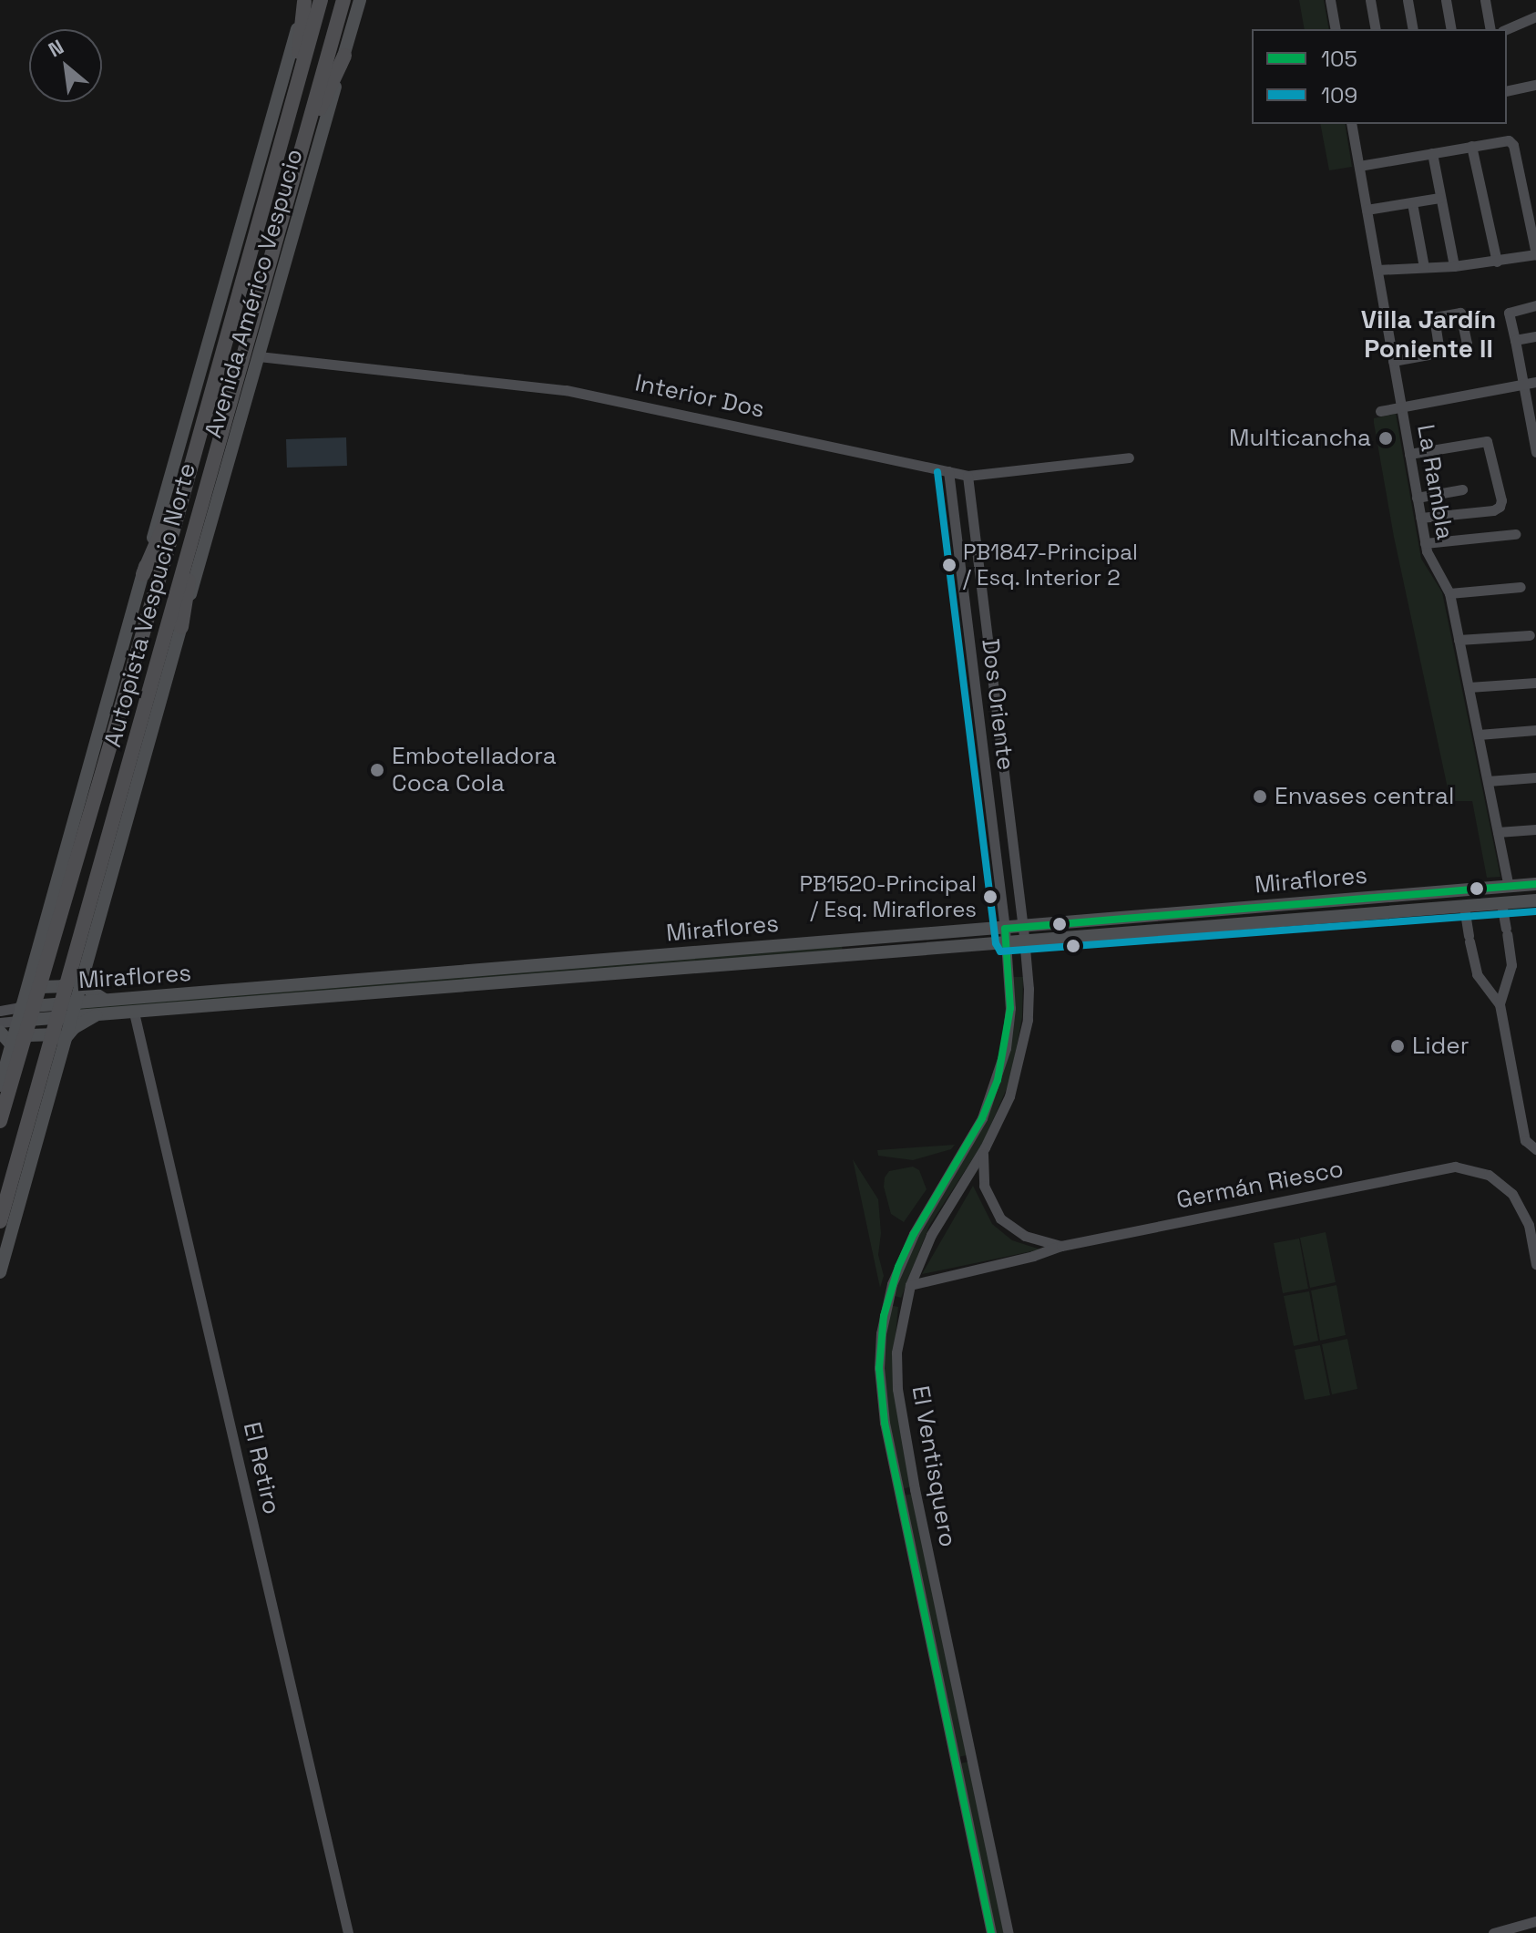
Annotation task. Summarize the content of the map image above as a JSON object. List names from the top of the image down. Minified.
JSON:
{"streets":{"highway":["Autopista Vespucio Norte"],"main road":["Avenida Américo Vespucio","Miraflores"],"street":["Interior Dos","La Rambla","Dos Oriente","Germán Riesco","El Ventisquero","El Retiro"]},"crossings":[["Avenida Américo Vespucio","Interior Dos"],["Avenida Américo Vespucio","Autopista Vespucio Norte"],["Avenida Américo Vespucio","Miraflores"],["Interior Dos","Dos Oriente"],["La Rambla","Miraflores"],["Dos Oriente","Miraflores"],["Dos Oriente","El Ventisquero"],["Miraflores","El Ventisquero"],["Miraflores","El Retiro"],["Germán Riesco","El Ventisquero"]],"districts":["Villa Jardín Poniente II"],"places":["Multicancha","PB1847-Principal / Esq. Interior 2","Embotelladora Coca Cola","Envases central","PB1520-Principal / Esq. Miraflores","Lider"],"lines":["transit line 109","transit line 105"],"legend":["105","109"],"north":"top left"}
